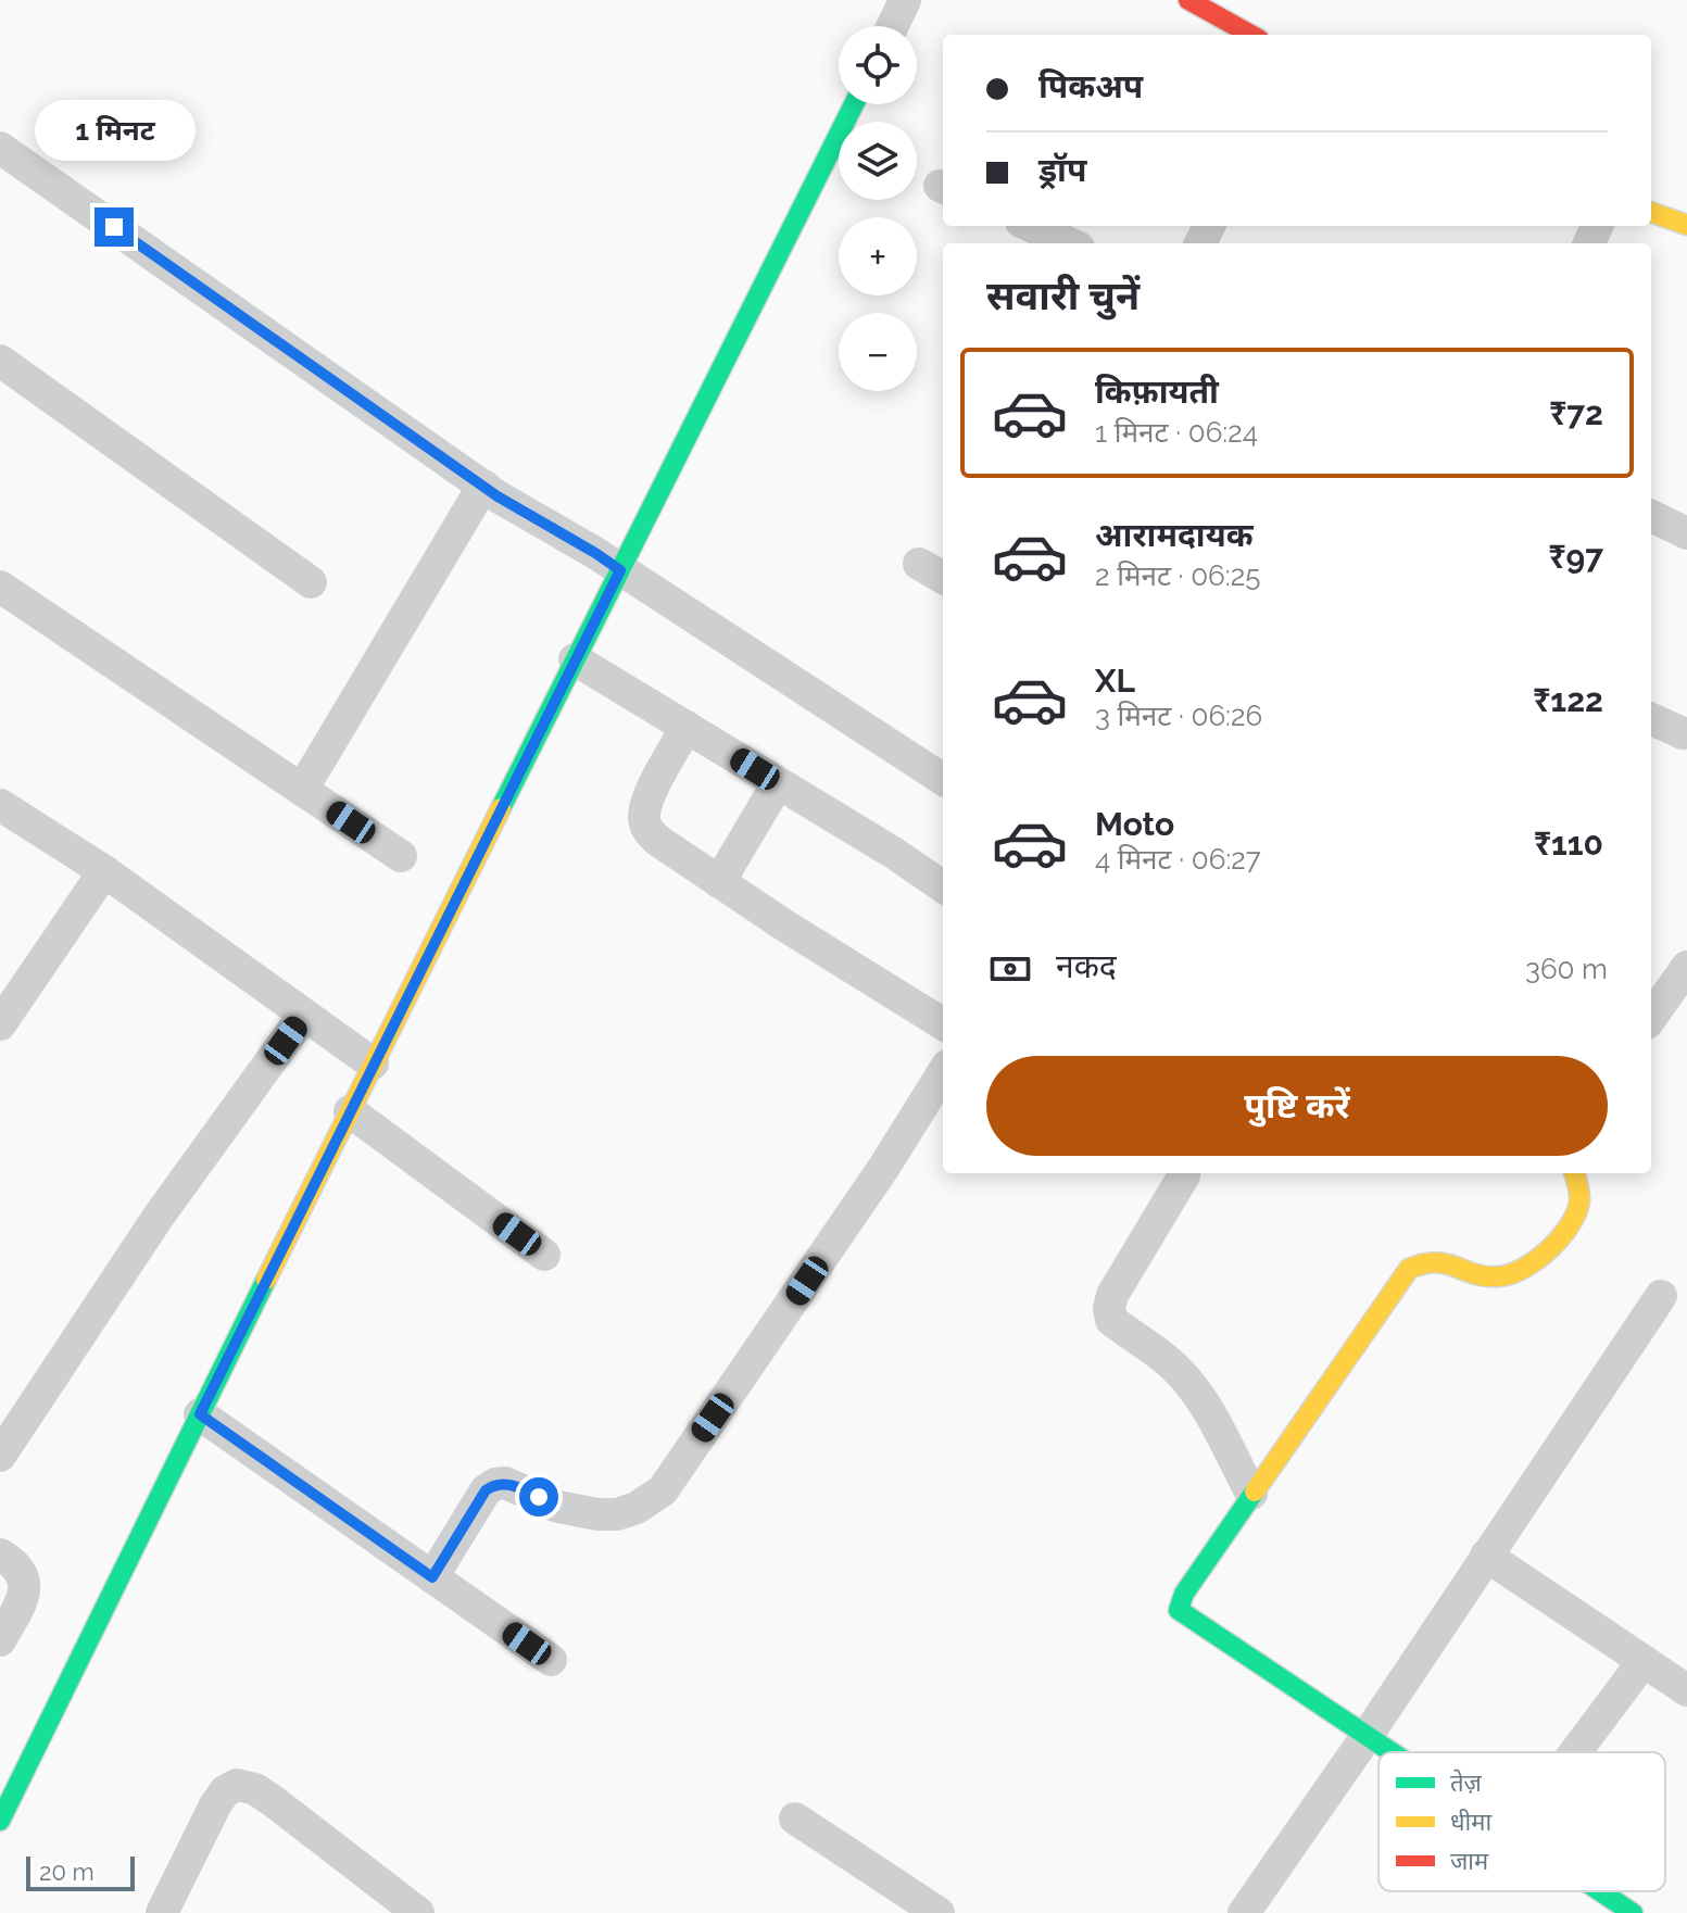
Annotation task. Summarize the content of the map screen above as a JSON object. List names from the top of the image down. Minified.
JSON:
{"legend":["तेज़","धीमा","जाम"],"scale_bar":"20 m","page":{"map_buttons":["+","−"],"banner":["पिकअप","ड्रॉप"],"bubble":"1 मिनट","heading":"सवारी चुनें","list":[{"name":"किफ़ायती","note":"1 मिनट · 06:24","value":"₹72"},{"name":"आरामदायक","note":"2 मिनट · 06:25","value":"₹97"},{"name":"XL","note":"3 मिनट · 06:26","value":"₹122"},{"name":"Moto","note":"4 मिनट · 06:27","value":"₹110"}],"pay":["नकद","360 m"],"buttons":"पुष्टि करें","scale":"20 m"}}
